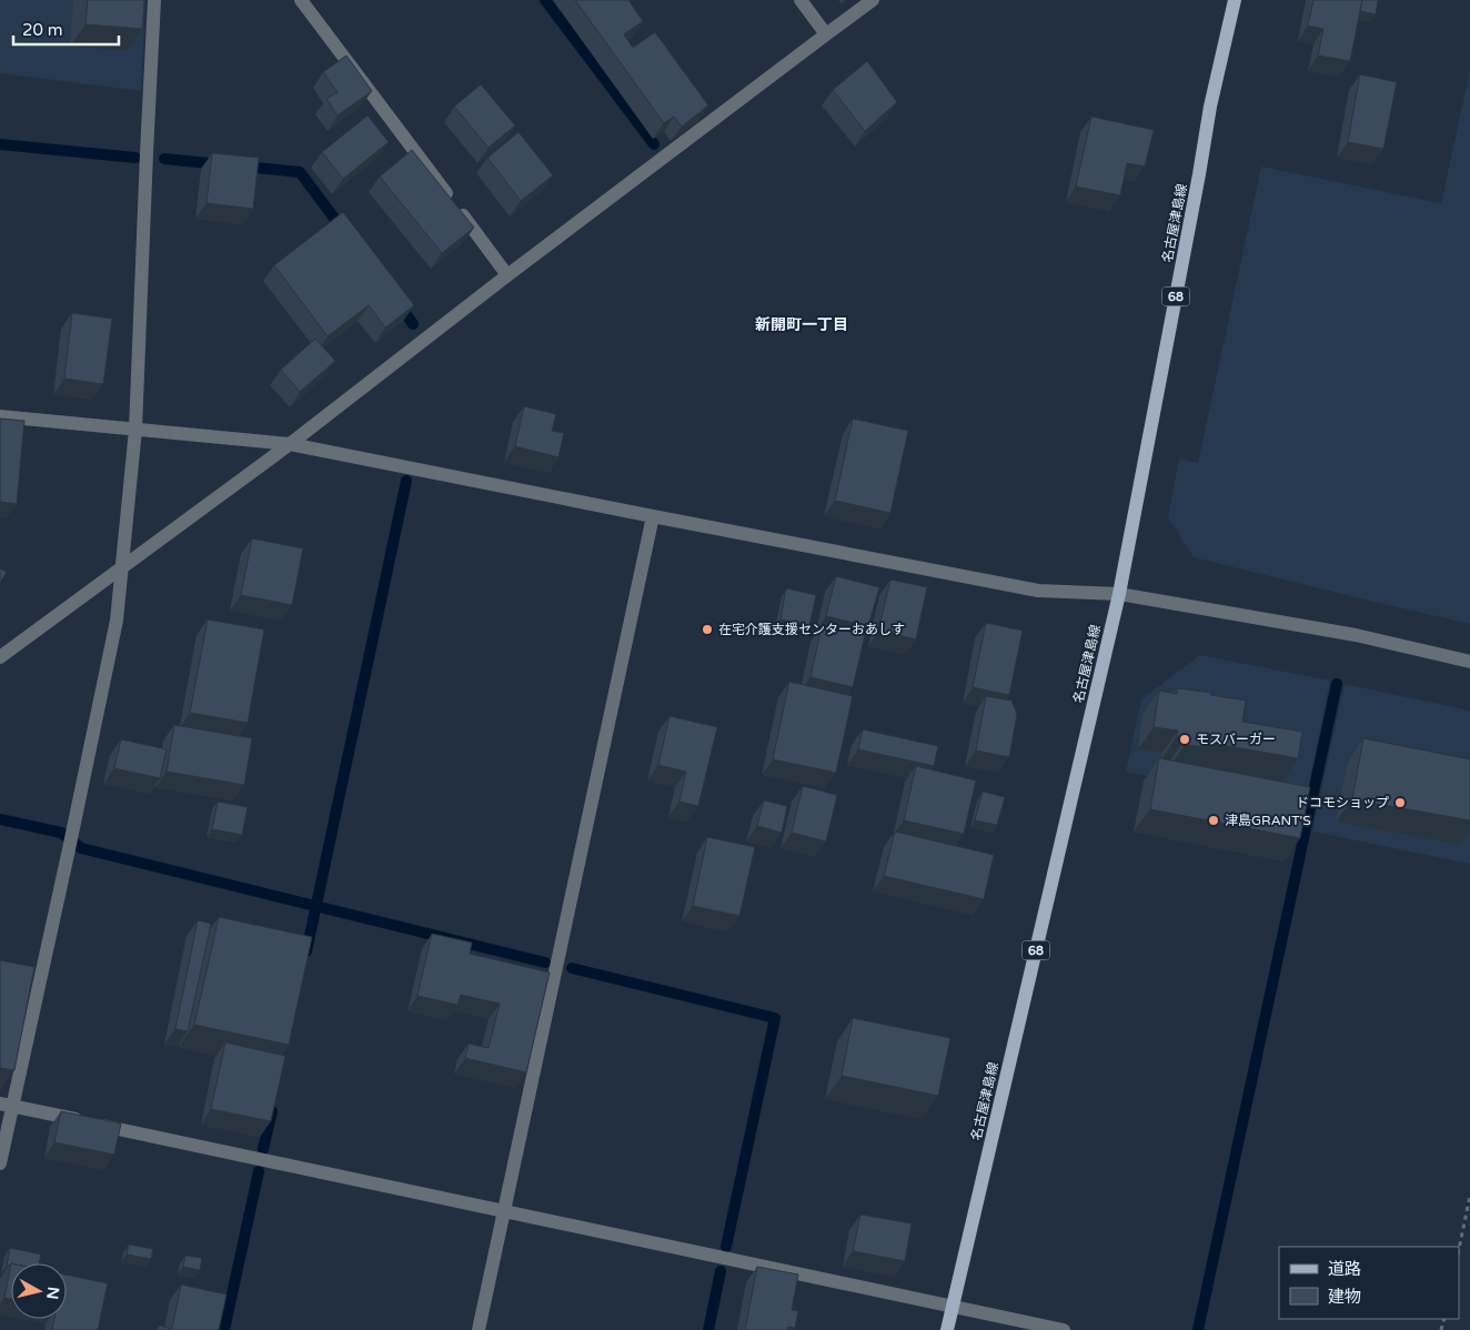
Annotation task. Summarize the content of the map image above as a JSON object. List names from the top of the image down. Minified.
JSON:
{"streets":{"main road":["名古屋津島線","68"]},"districts":["新開町一丁目"],"places":["在宅介護支援センターおあしす","モスバーガー","ドコモショップ","津島GRANT'S"],"legend":["道路","建物"],"scale_bar":"20 m","north":"right"}
